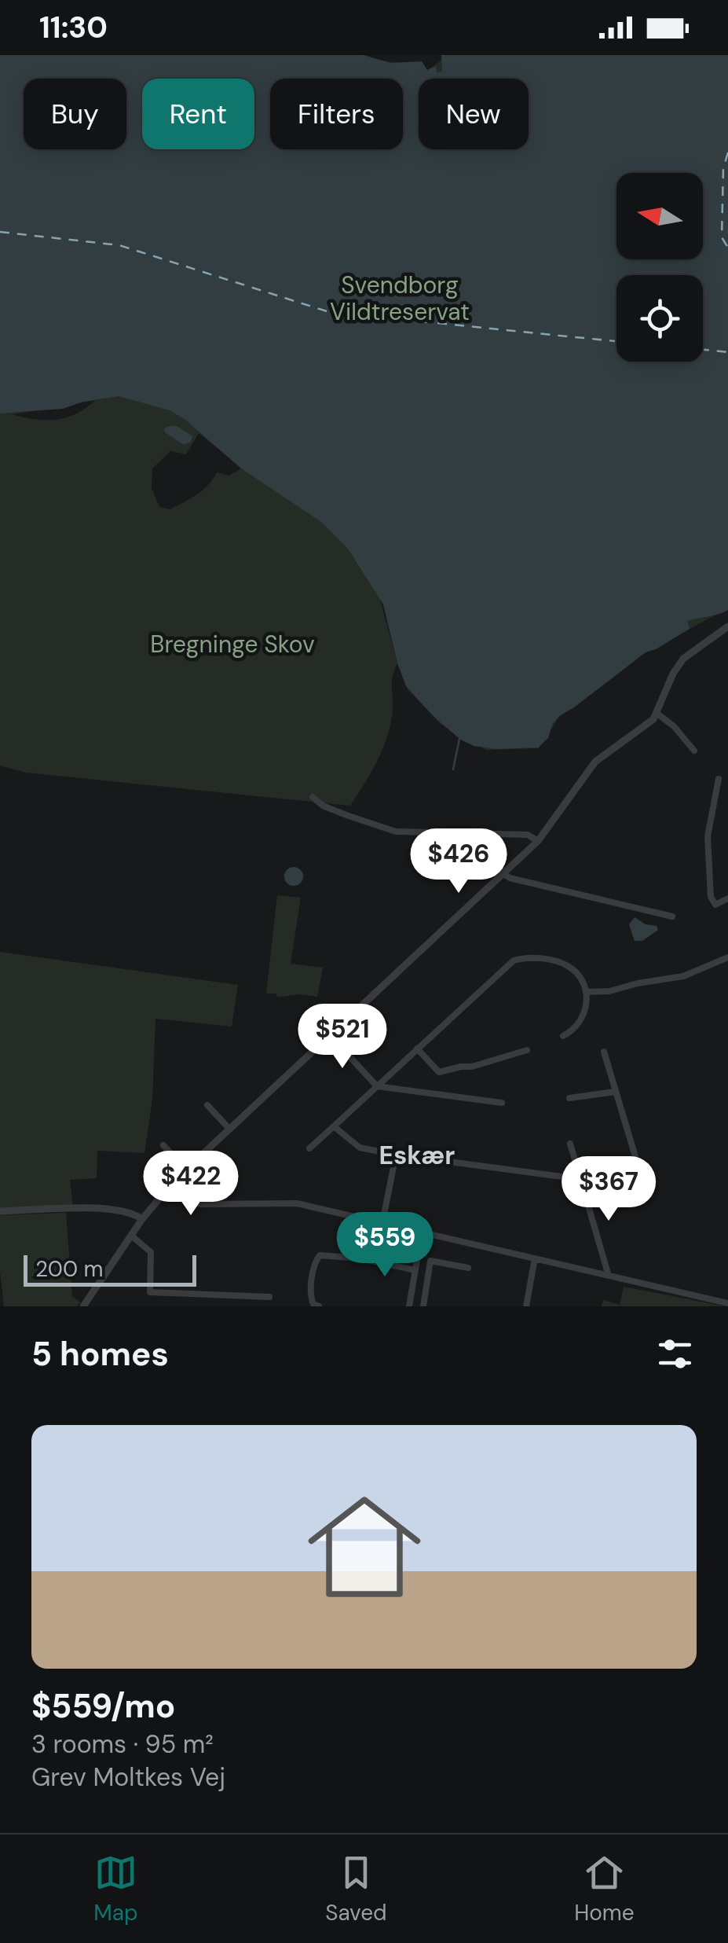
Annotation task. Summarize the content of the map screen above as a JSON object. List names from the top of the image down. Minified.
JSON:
{"districts":["Eskær"],"parks":["Svendborg Vildtreservat","Bregninge Skov"],"scale_bar":"200 m","north":"left","page":{"status":"11:30","chip":["Buy","Rent","Filters","New"],"price":["$426","$521","$422","$367","$559"],"scale":"200 m","heading":"5 homes","list":[{"name":"$559/mo","note":"3 rooms · 95 m² · Grev Moltkes Vej"}],"tabs":["Map","Saved","Home"]}}
